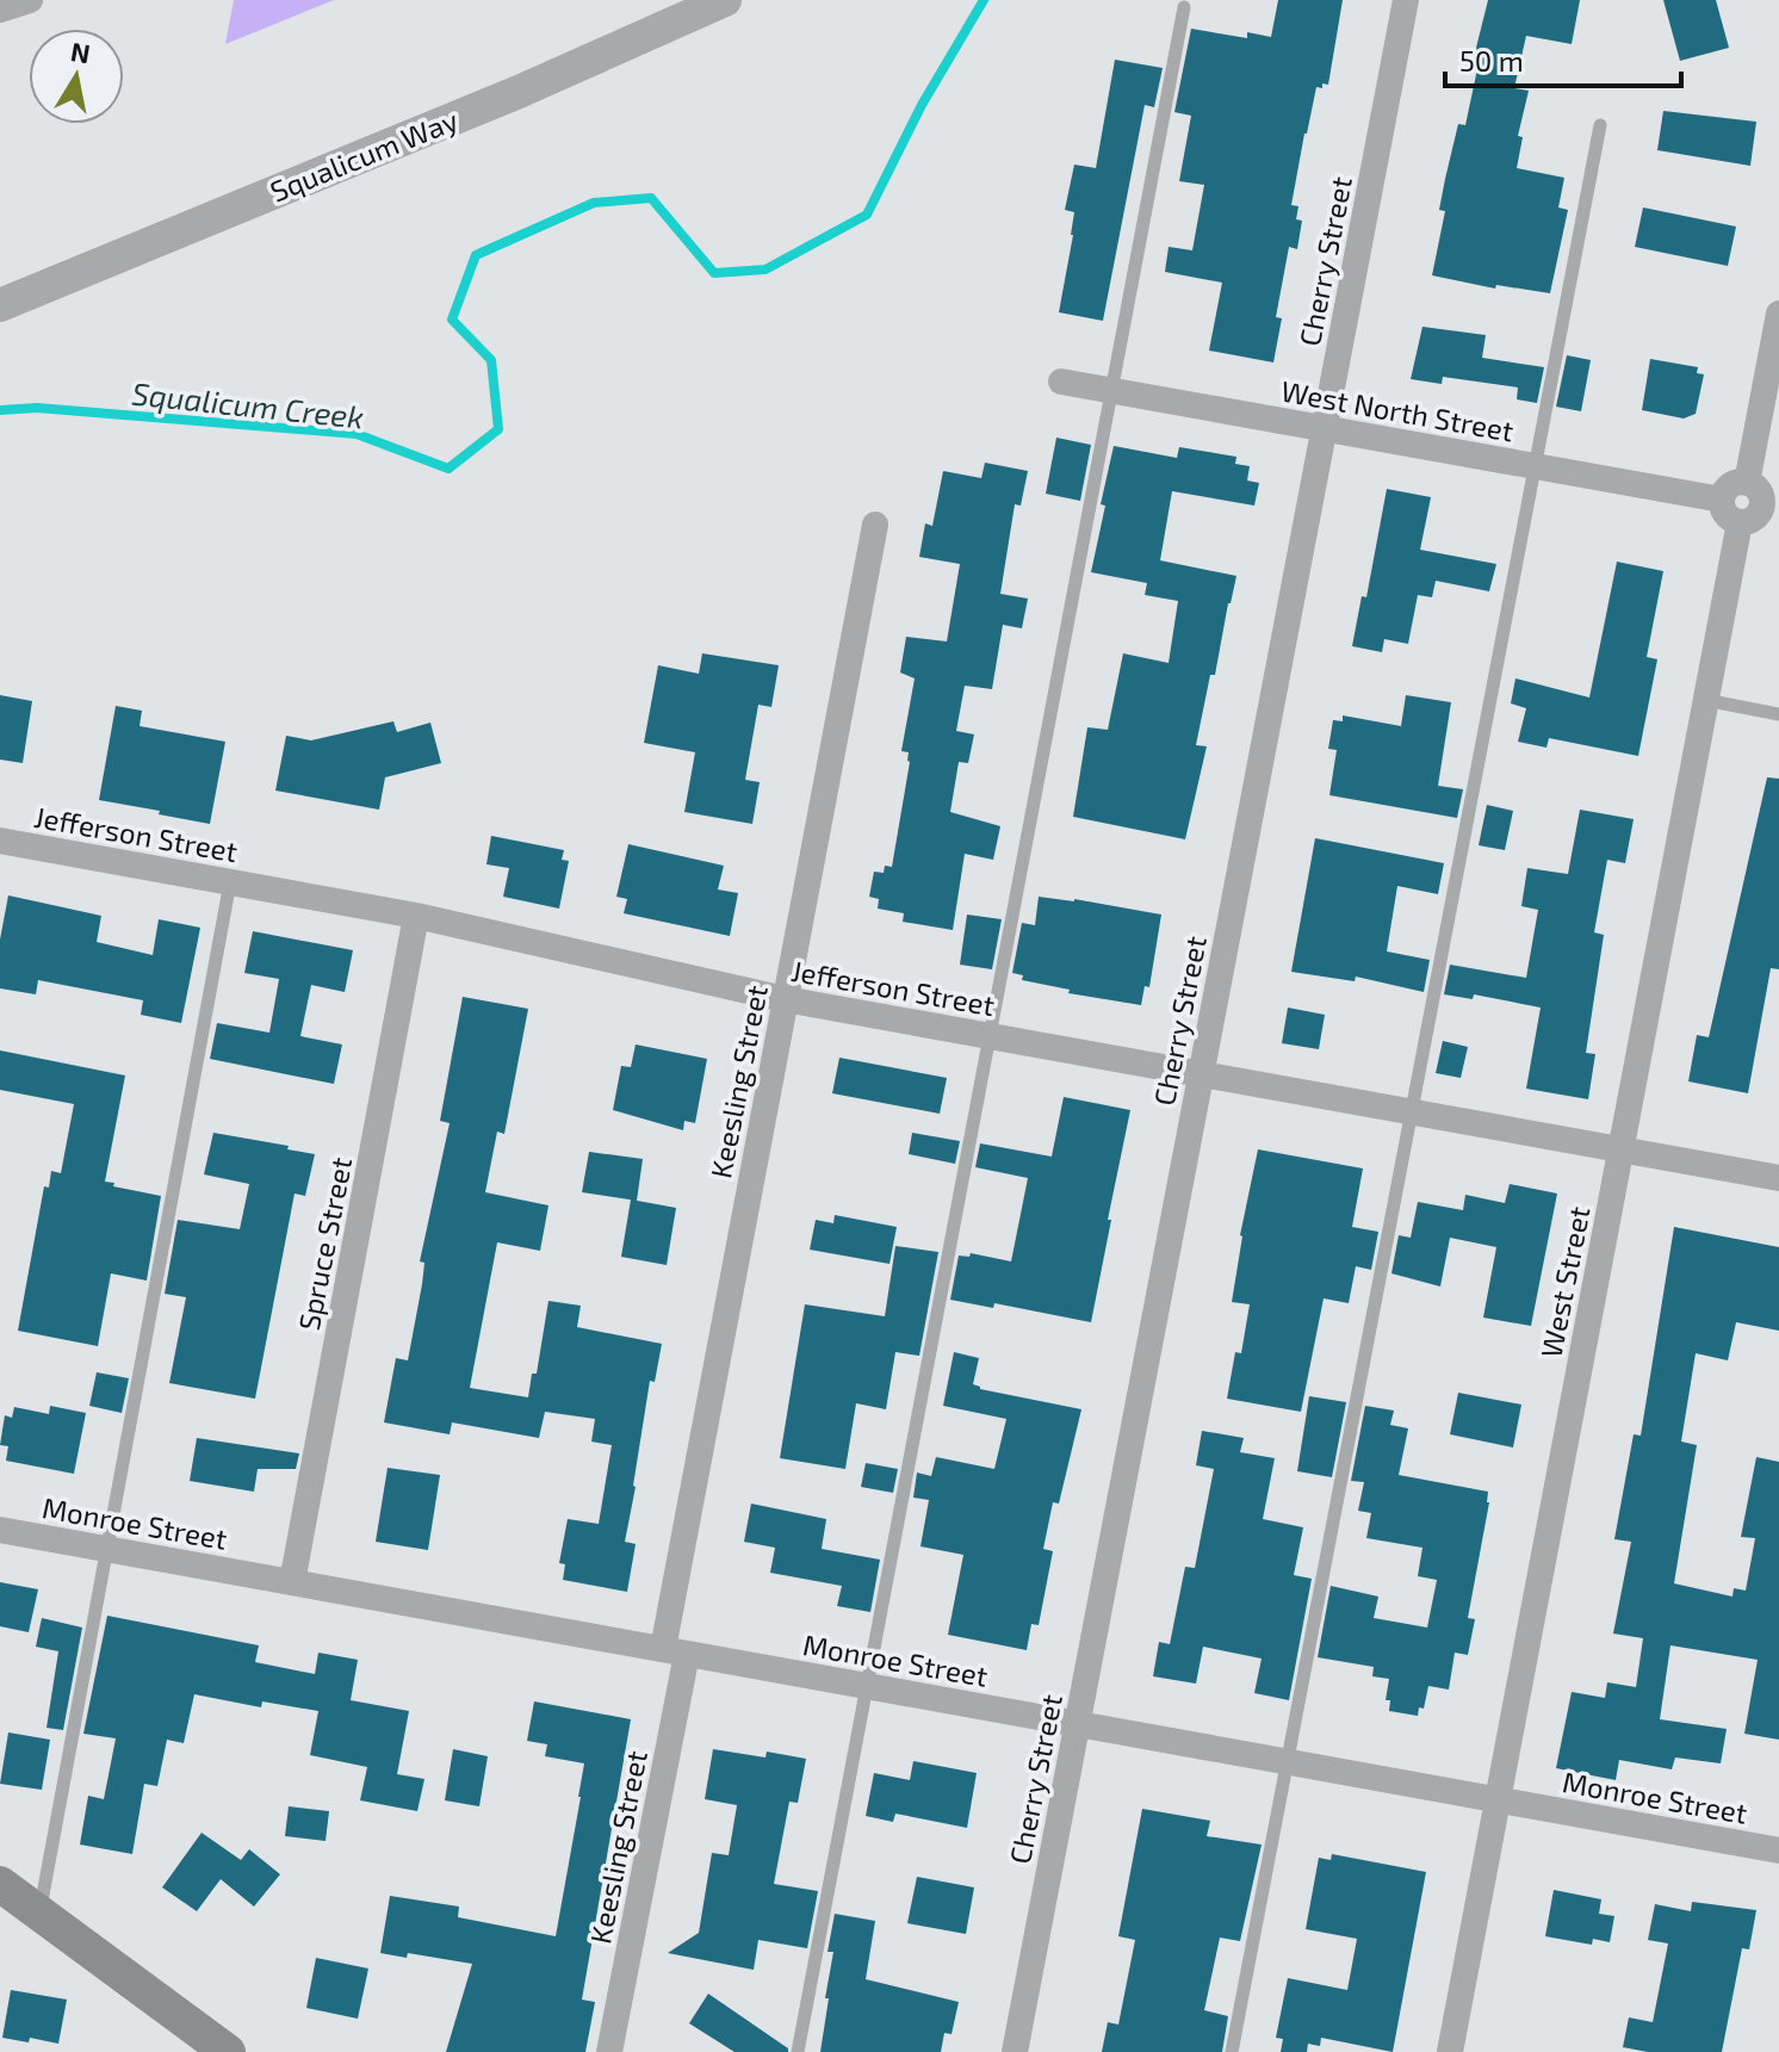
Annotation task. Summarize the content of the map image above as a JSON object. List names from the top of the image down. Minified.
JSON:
{"streets":{"street":["Squalicum Way","Cherry Street","West North Street","Jefferson Street","Keesling Street","Spruce Street","West Street","Monroe Street"]},"crossings":[["Cherry Street","West North Street"],["Cherry Street","Jefferson Street"],["Cherry Street","Monroe Street"],["West North Street","West Street"],["Jefferson Street","Keesling Street"],["Jefferson Street","Spruce Street"],["Jefferson Street","West Street"],["Keesling Street","Monroe Street"],["Spruce Street","Monroe Street"],["West Street","Monroe Street"]],"water":["Squalicum Creek"],"scale_bar":"50 m","north":"top"}
